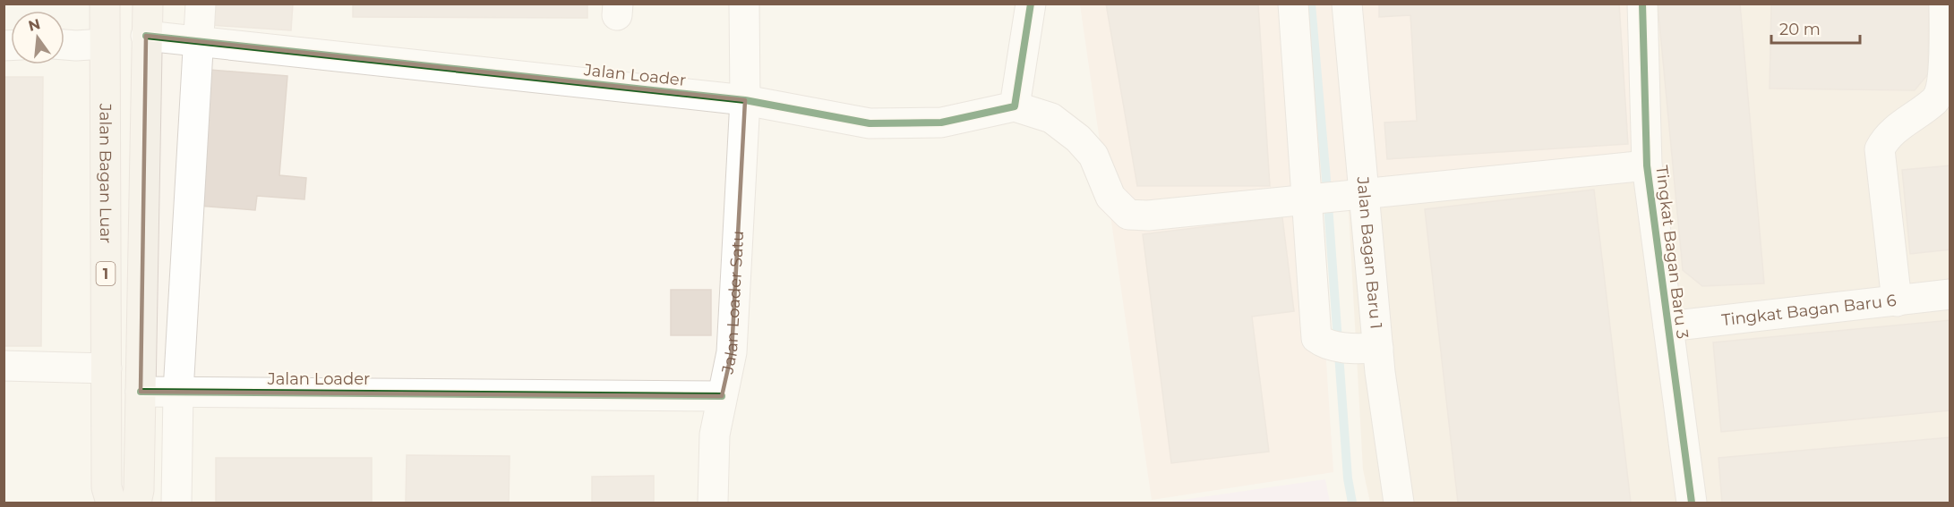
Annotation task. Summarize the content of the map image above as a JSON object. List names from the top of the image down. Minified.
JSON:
{"streets":{"main road":["Jalan Bagan Luar","1"],"street":["Jalan Loader","Tingkat Bagan Baru 3","Jalan Bagan Baru 1","Jalan Loader Satu","Tingkat Bagan Baru 6"]},"crossings":[["Jalan Loader","Jalan Loader Satu"],["Tingkat Bagan Baru 3","Tingkat Bagan Baru 6"]],"scale_bar":"20 m","north":"top"}
